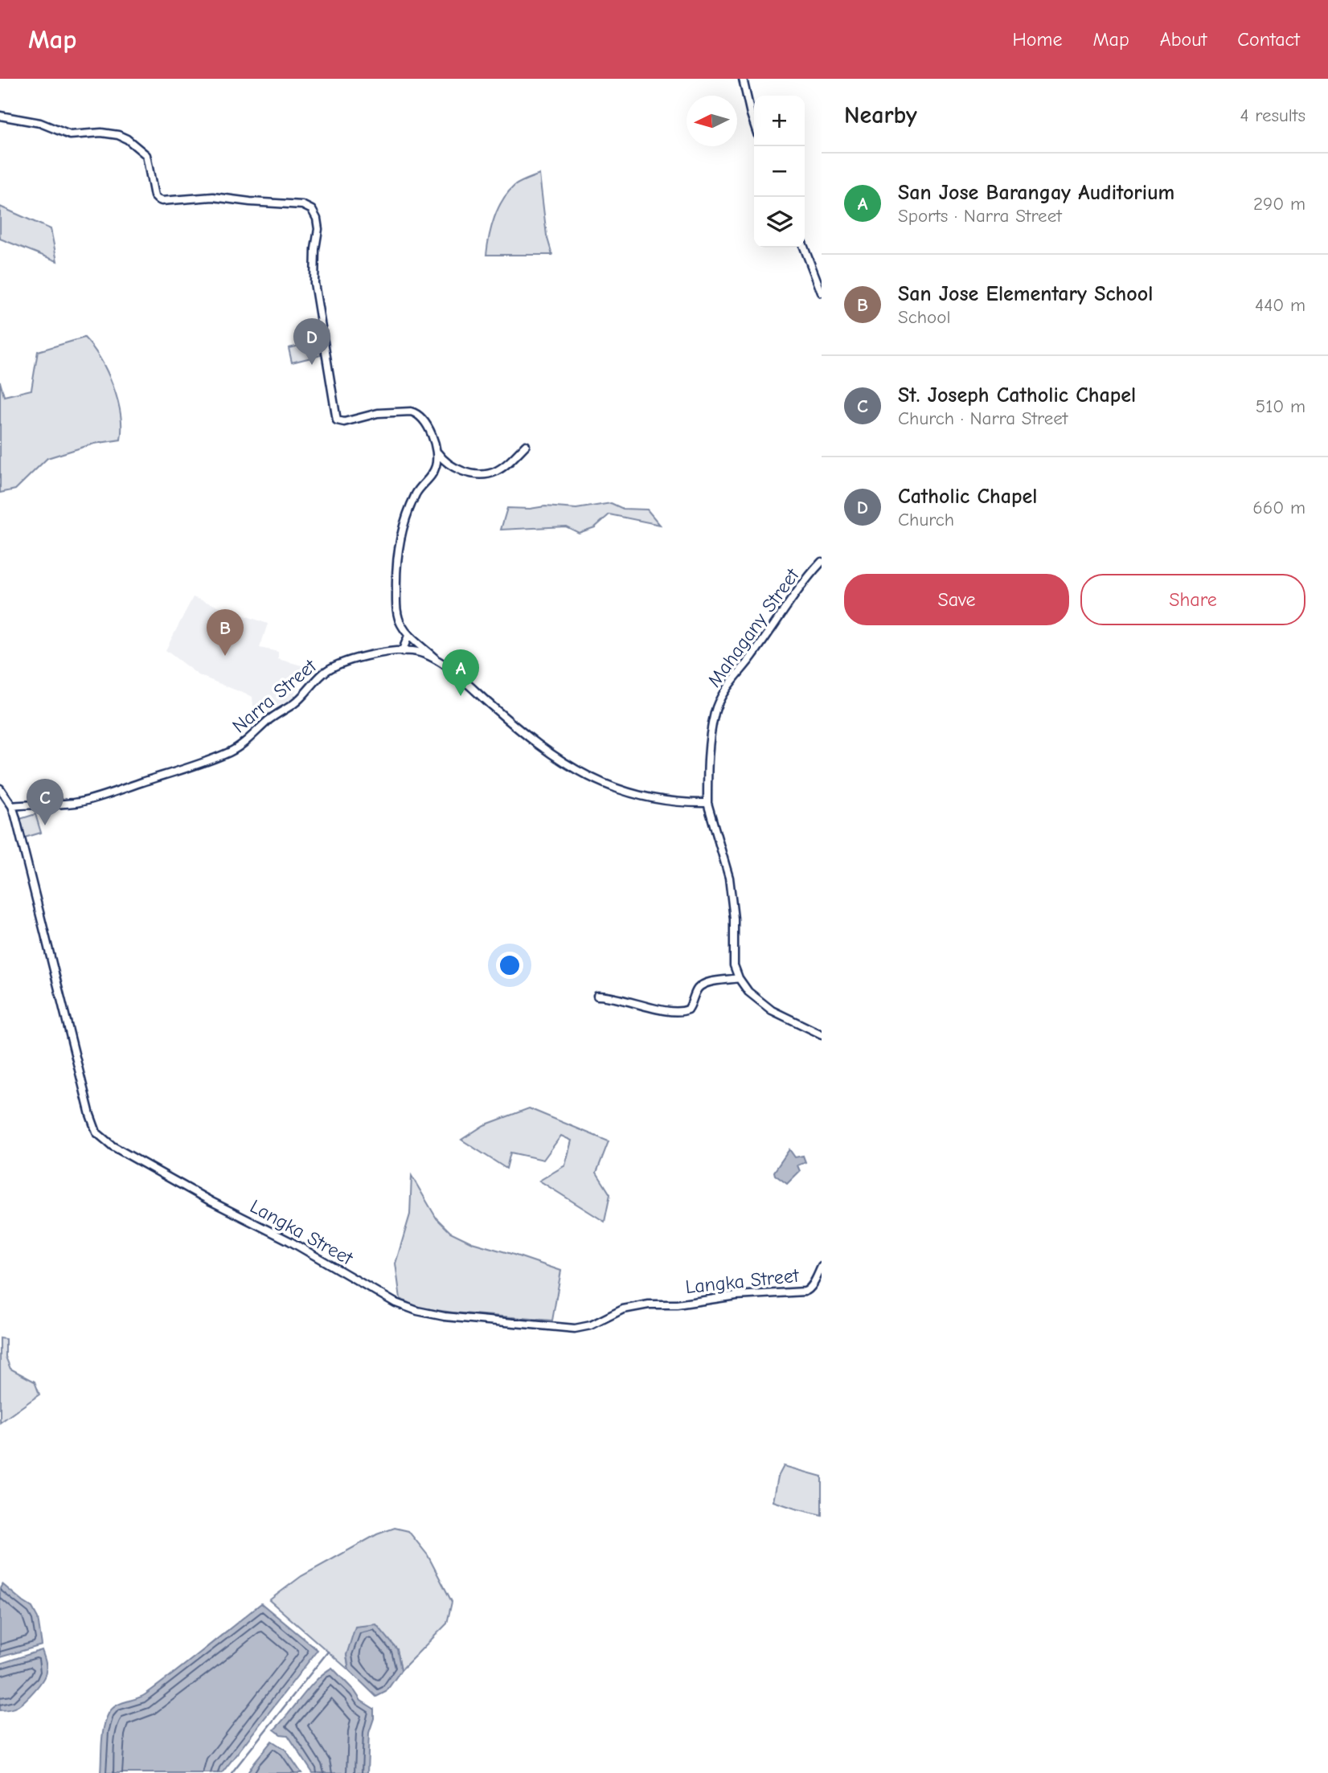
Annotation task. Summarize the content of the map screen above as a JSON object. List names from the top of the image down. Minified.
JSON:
{"streets":{"street":["Mahagany Street","Narra Street","Langka Street"]},"crossings":[["Mahagany Street","Narra Street"],["Narra Street","Langka Street"]],"north":"left","page":{"header":"Map","nav":["Home","Map","About","Contact"],"heading":["Nearby","4 results"],"map_buttons":["+","−"],"list":[{"mark":"A","name":"San Jose Barangay Auditorium","note":"Sports · Narra Street","value":"290 m"},{"mark":"B","name":"San Jose Elementary School","note":"School","value":"440 m"},{"mark":"C","name":"St. Joseph Catholic Chapel","note":"Church · Narra Street","value":"510 m"},{"mark":"D","name":"Catholic Chapel","note":"Church","value":"660 m"}],"pins":["D","B","A","C"],"buttons":["Save","Share"]}}
